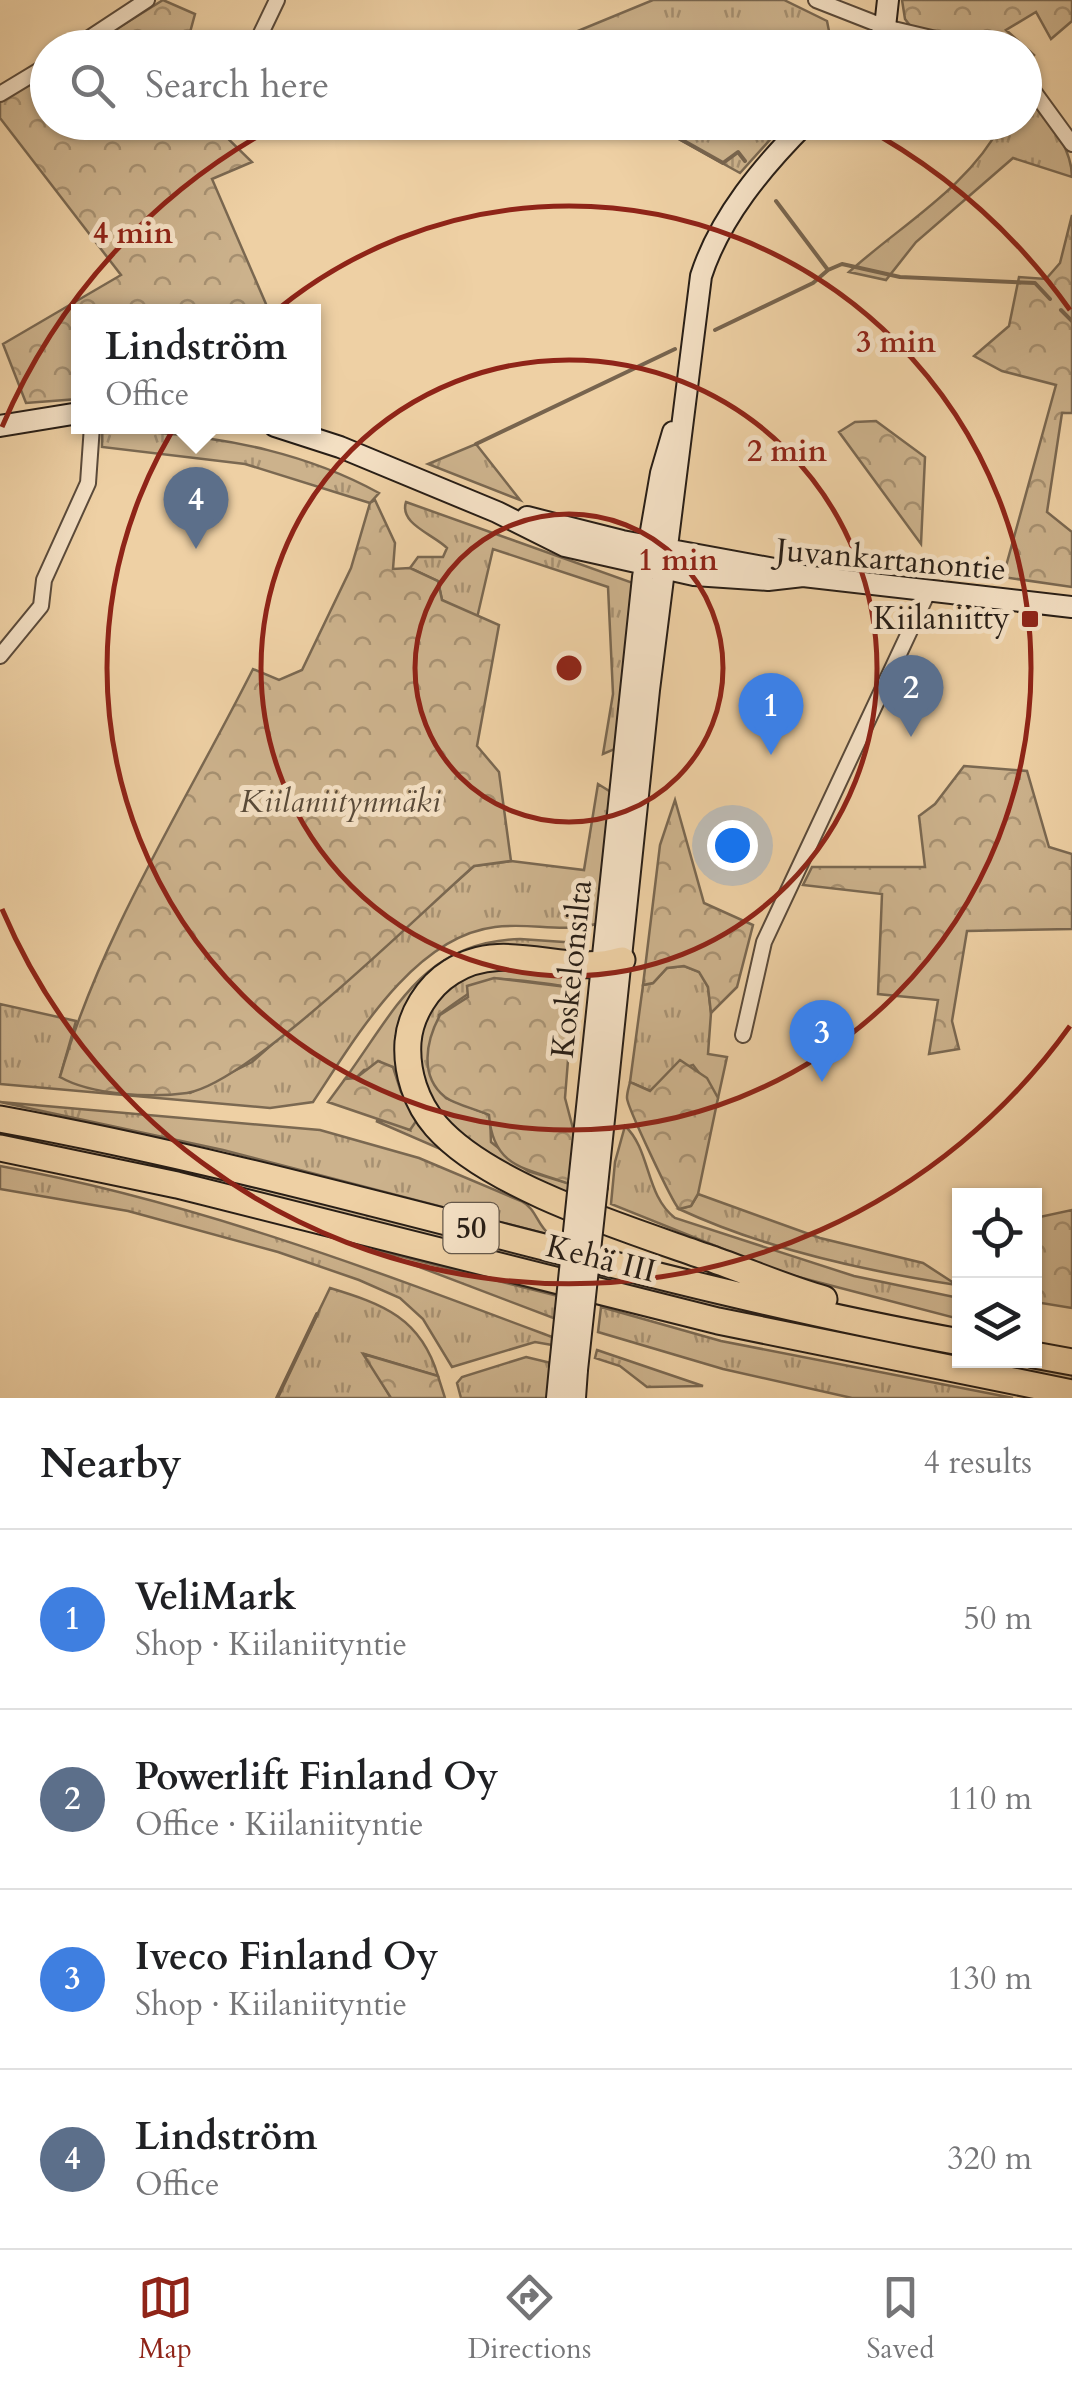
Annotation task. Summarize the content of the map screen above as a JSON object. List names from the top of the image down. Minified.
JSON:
{"streets":{"highway":["50","Kehä III"],"main road":["Juvankartanontie","Koskelonsilta"]},"crossings":[["Juvankartanontie","Koskelonsilta"]],"parks":["Kiilaniitynmäki"],"places":{"transit":["Kiilaniitty"]},"page":{"search":"Search here","popup":["Lindström","Office"],"pins":["4","2","1","3"],"heading":["Nearby","4 results"],"list":[{"mark":"1","name":"VeliMark","note":"Shop · Kiilaniityntie","value":"50 m"},{"mark":"2","name":"Powerlift Finland Oy","note":"Office · Kiilaniityntie","value":"110 m"},{"mark":"3","name":"Iveco Finland Oy","note":"Shop · Kiilaniityntie","value":"130 m"},{"mark":"4","name":"Lindström","note":"Office","value":"320 m"}],"nav":["Map","Directions","Saved"]},"rings":["4 min","3 min","2 min","1 min"]}
